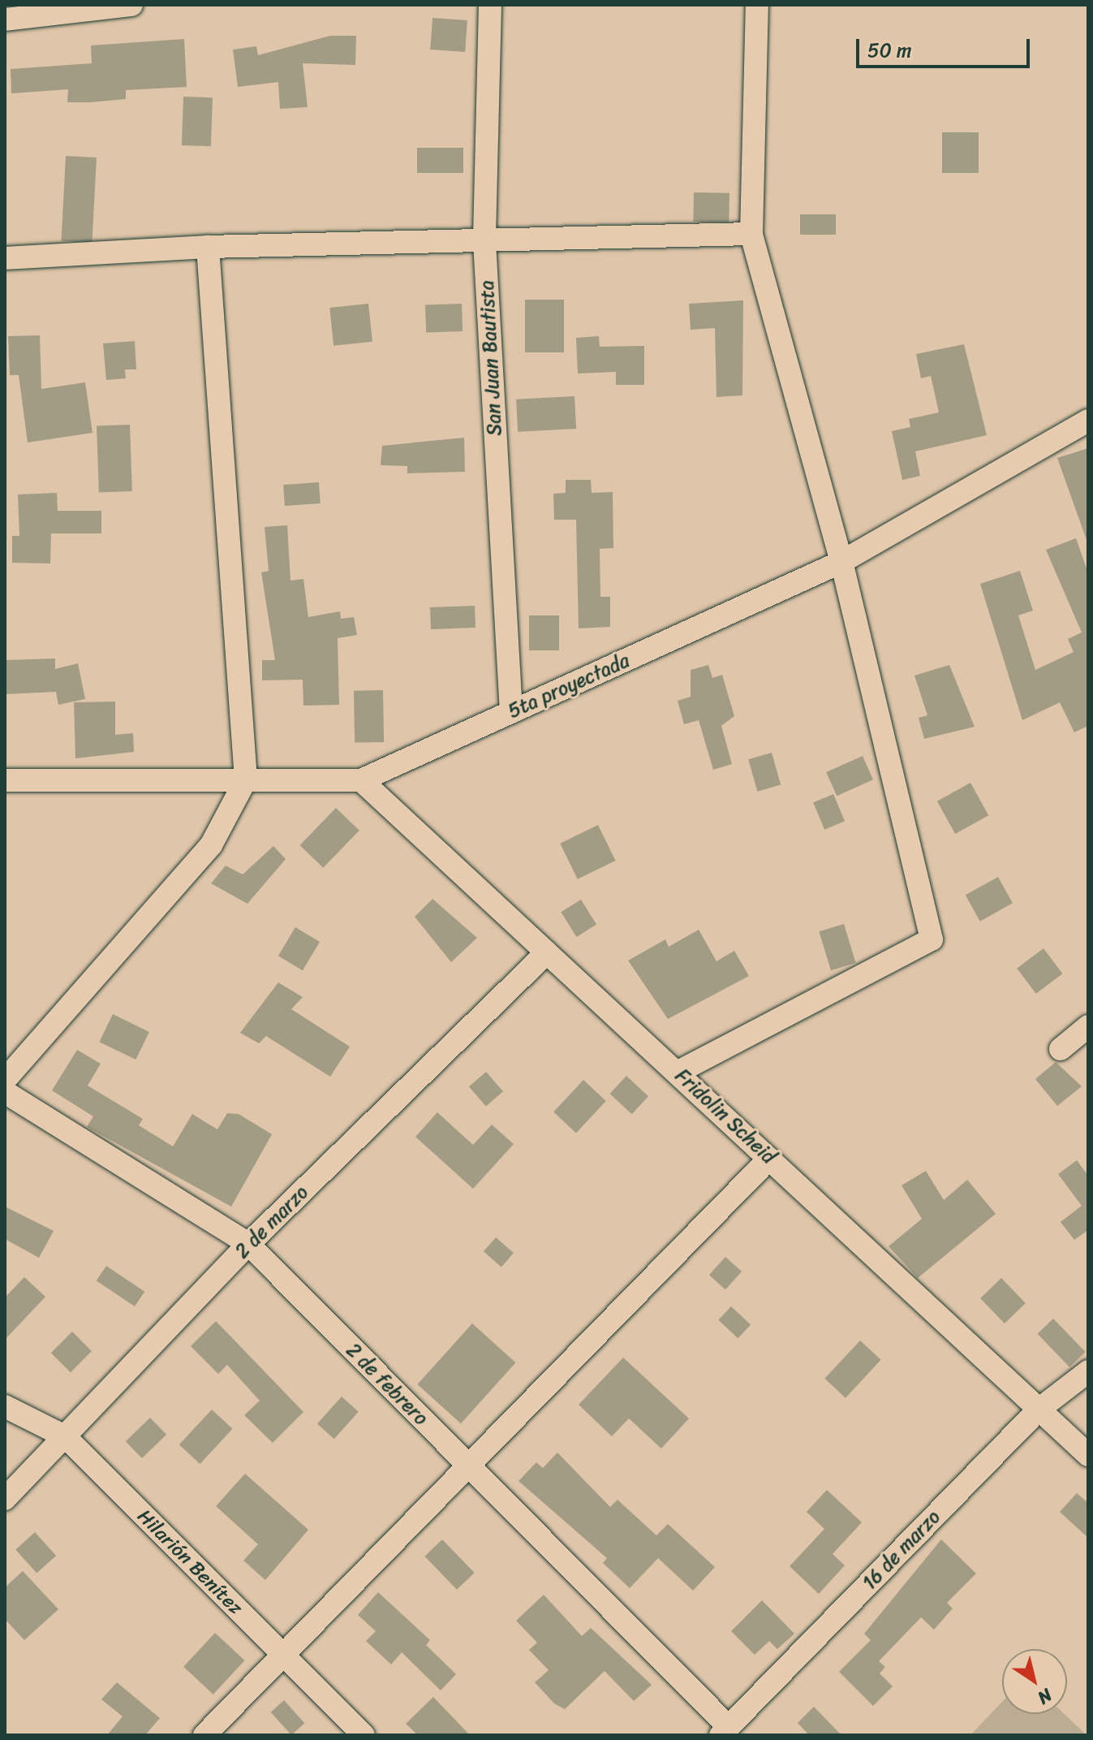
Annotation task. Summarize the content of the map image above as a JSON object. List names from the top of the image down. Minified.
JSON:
{"streets":{"street":["San Juan Bautista","5ta proyectada","Fridolin Scheid","2 de marzo","2 de febrero","16 de marzo","Hilarión Benítez"]},"crossings":[["San Juan Bautista","5ta proyectada"],["5ta proyectada","Fridolin Scheid"],["Fridolin Scheid","2 de marzo"],["Fridolin Scheid","16 de marzo"],["2 de marzo","2 de febrero"],["2 de marzo","Hilarión Benítez"],["2 de febrero","16 de marzo"]],"scale_bar":"50 m","north":"bottom right"}
